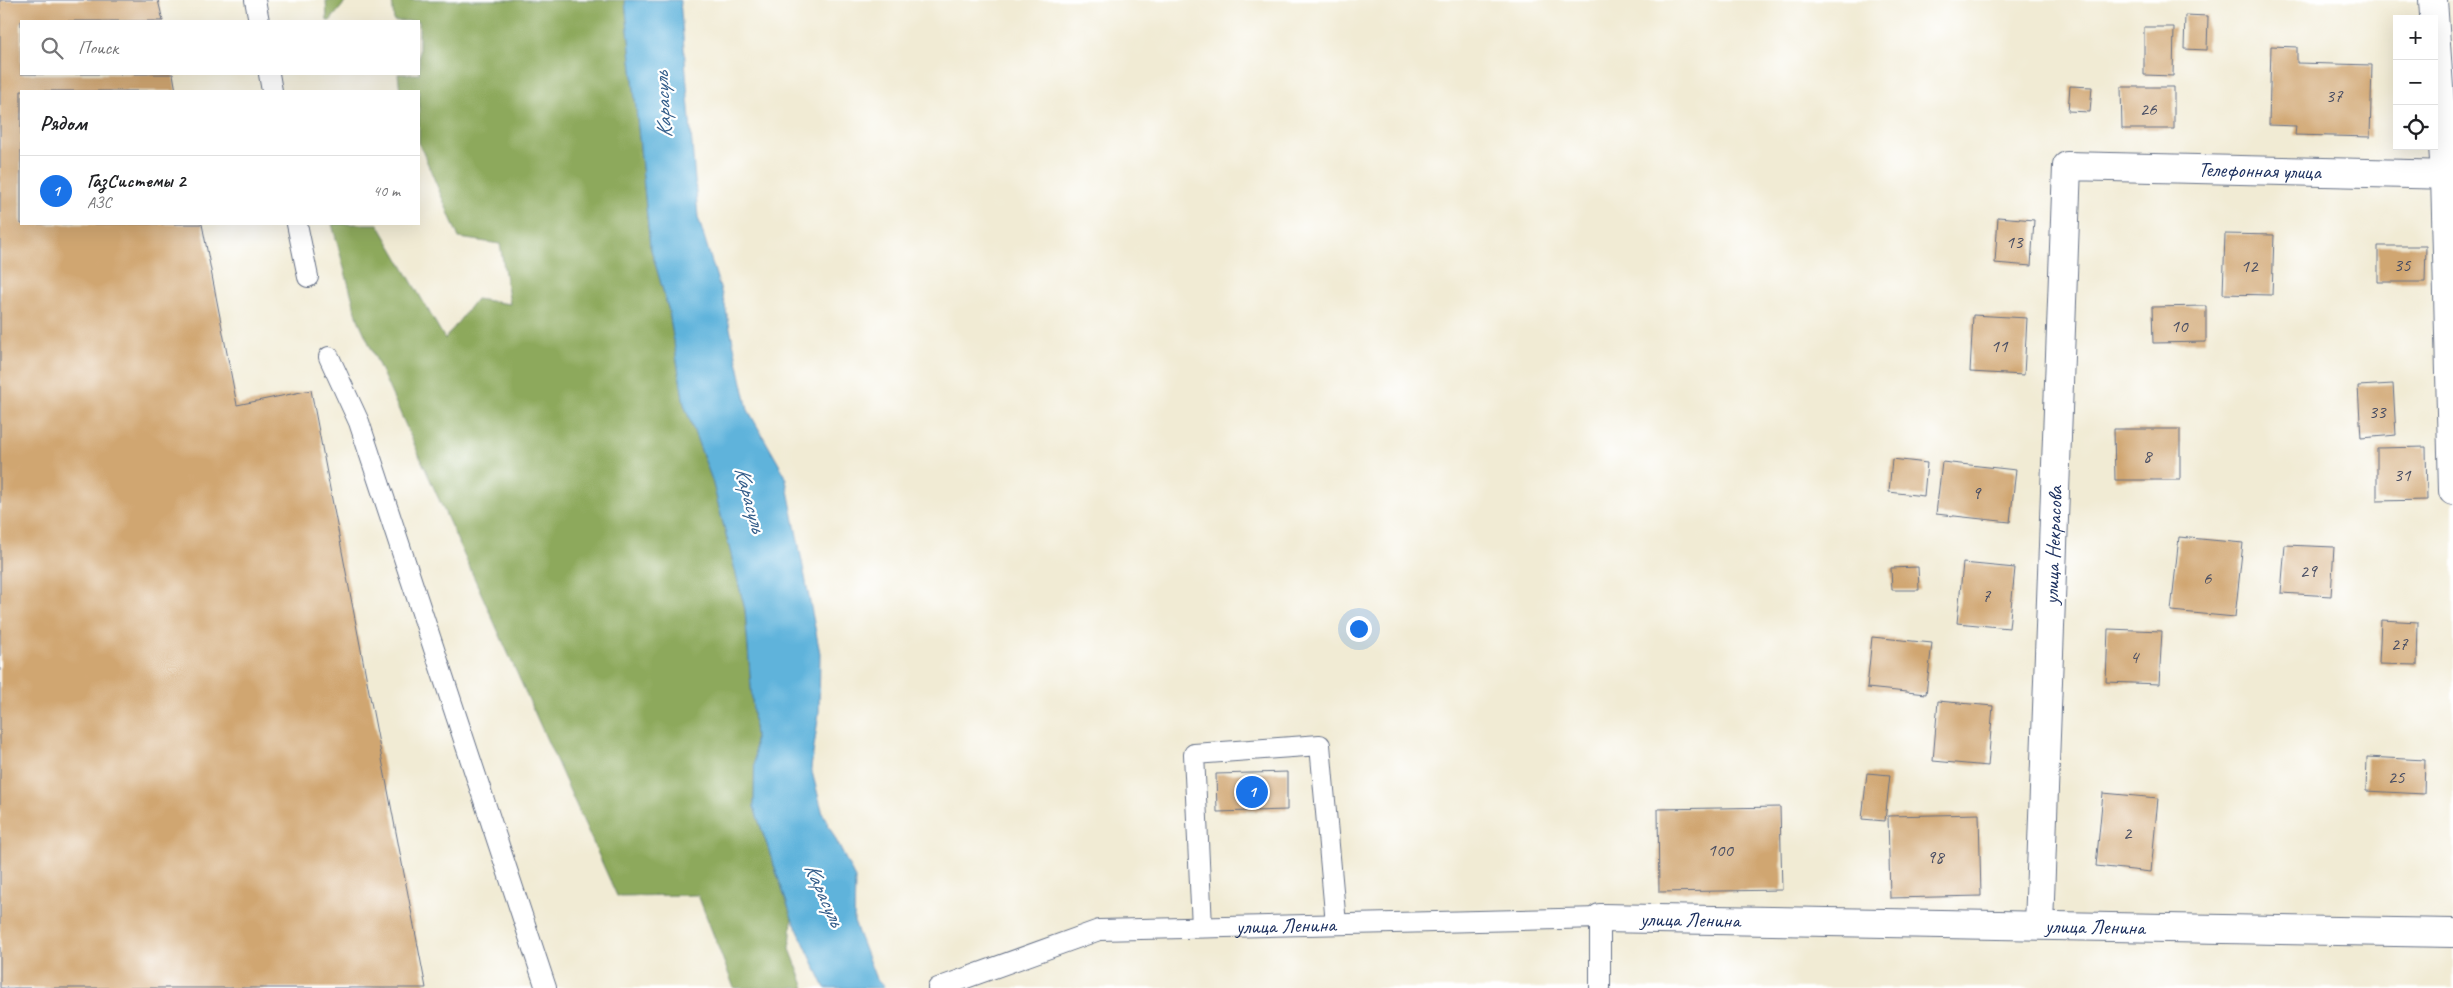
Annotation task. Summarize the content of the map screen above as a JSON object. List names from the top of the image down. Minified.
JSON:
{"streets":{"street":["Телефонная улица","улица Некрасова","улица Ленина"]},"crossings":[["Телефонная улица","улица Некрасова"],["улица Некрасова","улица Ленина"]],"water":["Карасуль"],"house_numbers":["37","26","13","35","12","10","11","33","8","31","9","29","6","7","27","4","25","2","100","98"],"page":{"map_buttons":["+","−"],"search":"Поиск","heading":"Рядом","list":[{"mark":"1","name":"ГазСистемы 2","note":"АЗС","value":"40 m"}],"pins":"1"}}
